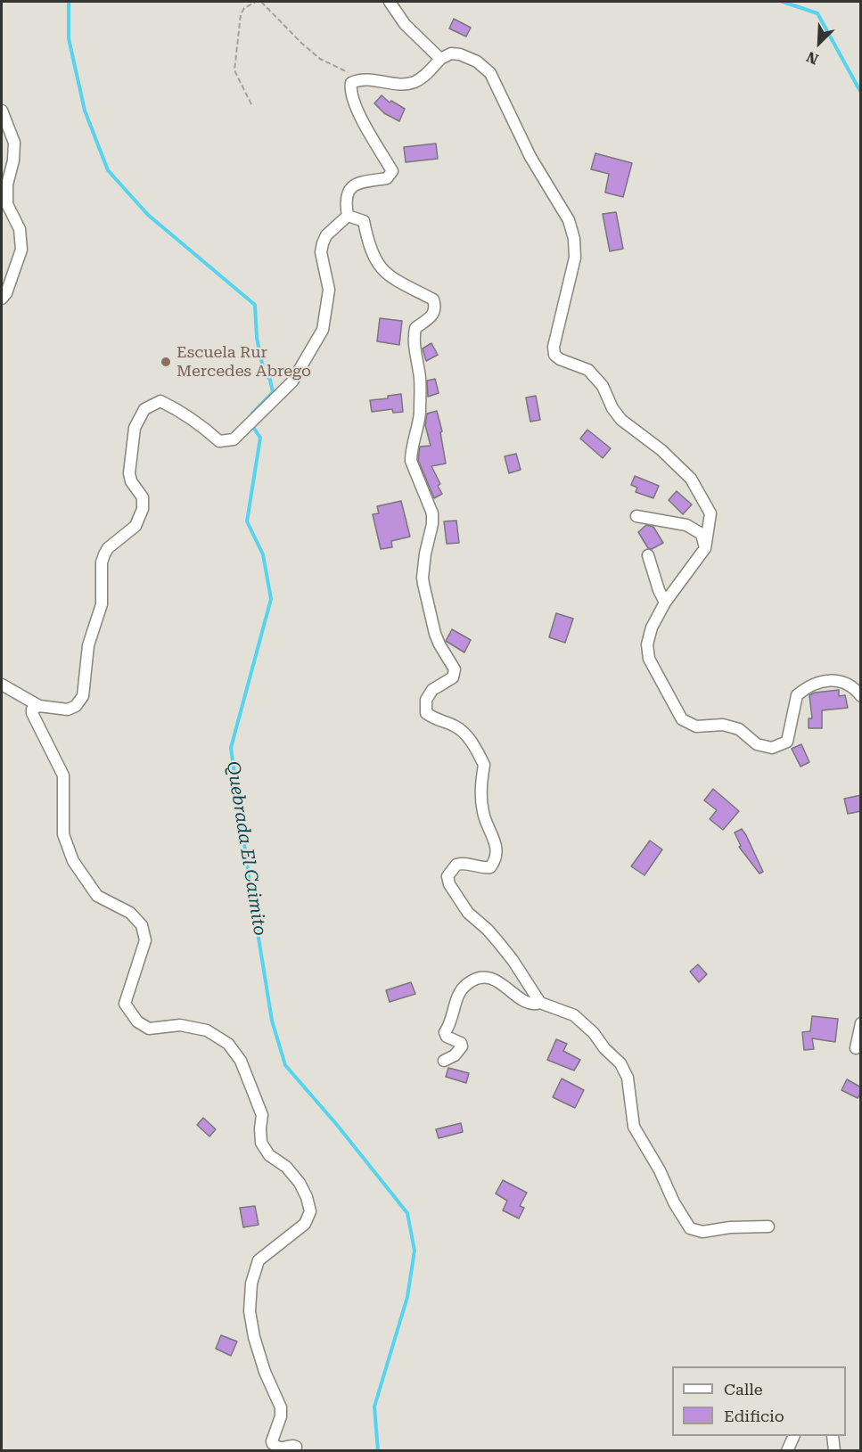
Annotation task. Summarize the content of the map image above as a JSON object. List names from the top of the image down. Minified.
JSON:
{"water":["Quebrada El Caimito"],"places":["Escuela Rur Mercedes Abrego"],"legend":["Calle","Edificio"],"north":"bottom left"}
